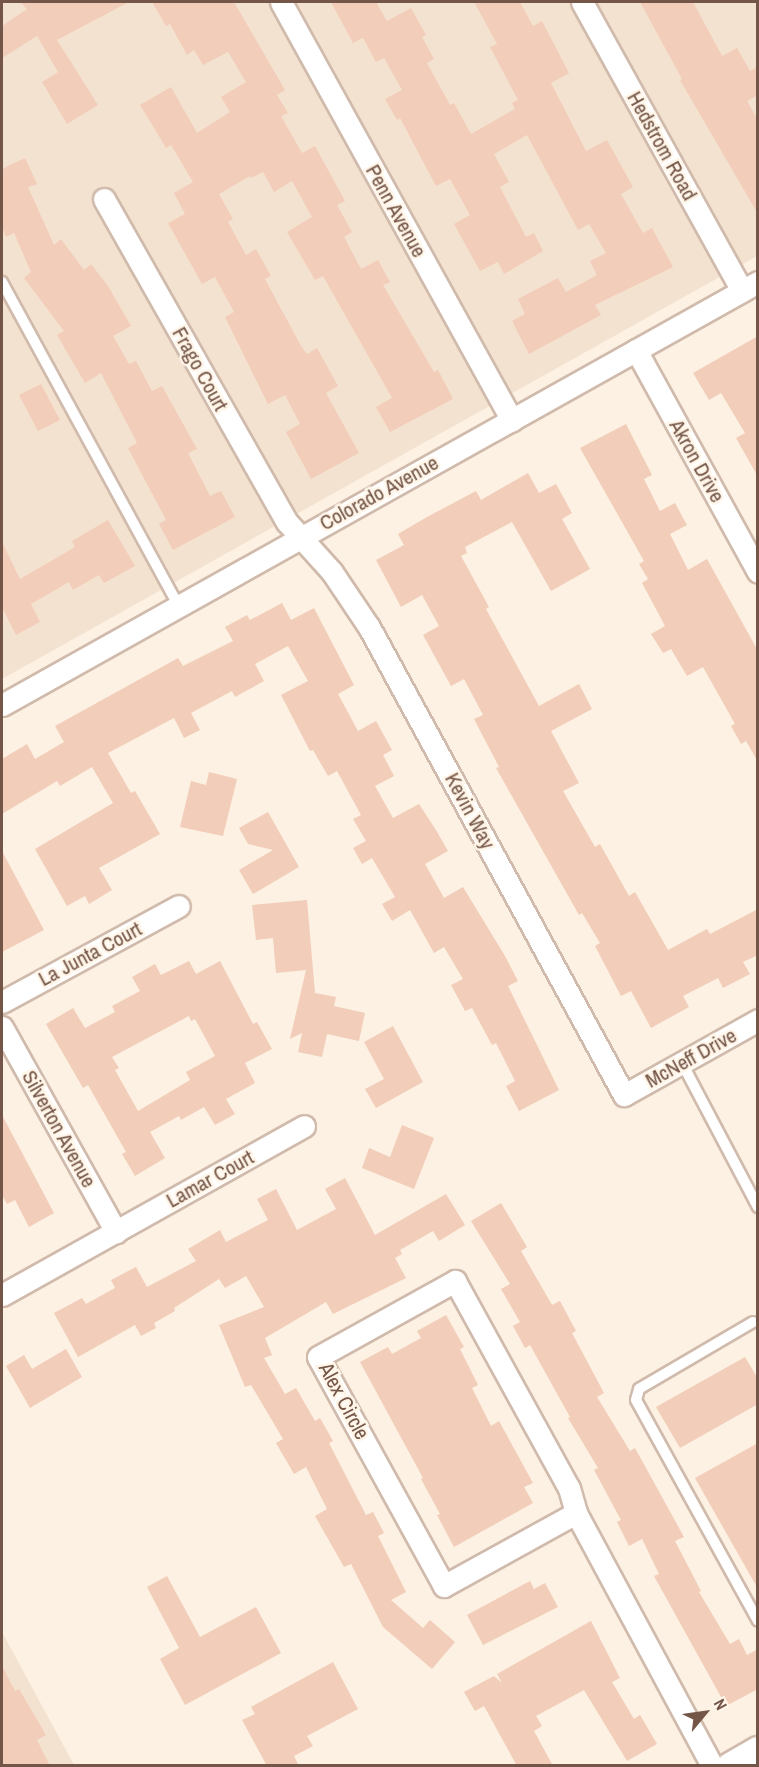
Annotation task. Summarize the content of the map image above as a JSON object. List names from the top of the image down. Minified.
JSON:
{"streets":{"street":["Hedstrom Road","Penn Avenue","Frago Court","Akron Drive","Colorado Avenue","Kevin Way","La Junta Court","McNeff Drive","Silverton Avenue","Lamar Court","Alex Circle"]},"crossings":[["Hedstrom Road","Colorado Avenue"],["Penn Avenue","Colorado Avenue"],["Frago Court","Colorado Avenue"],["Frago Court","Kevin Way"],["Akron Drive","Colorado Avenue"],["Colorado Avenue","Kevin Way"],["Kevin Way","McNeff Drive"],["Silverton Avenue","Lamar Court"]],"north":"top right"}
